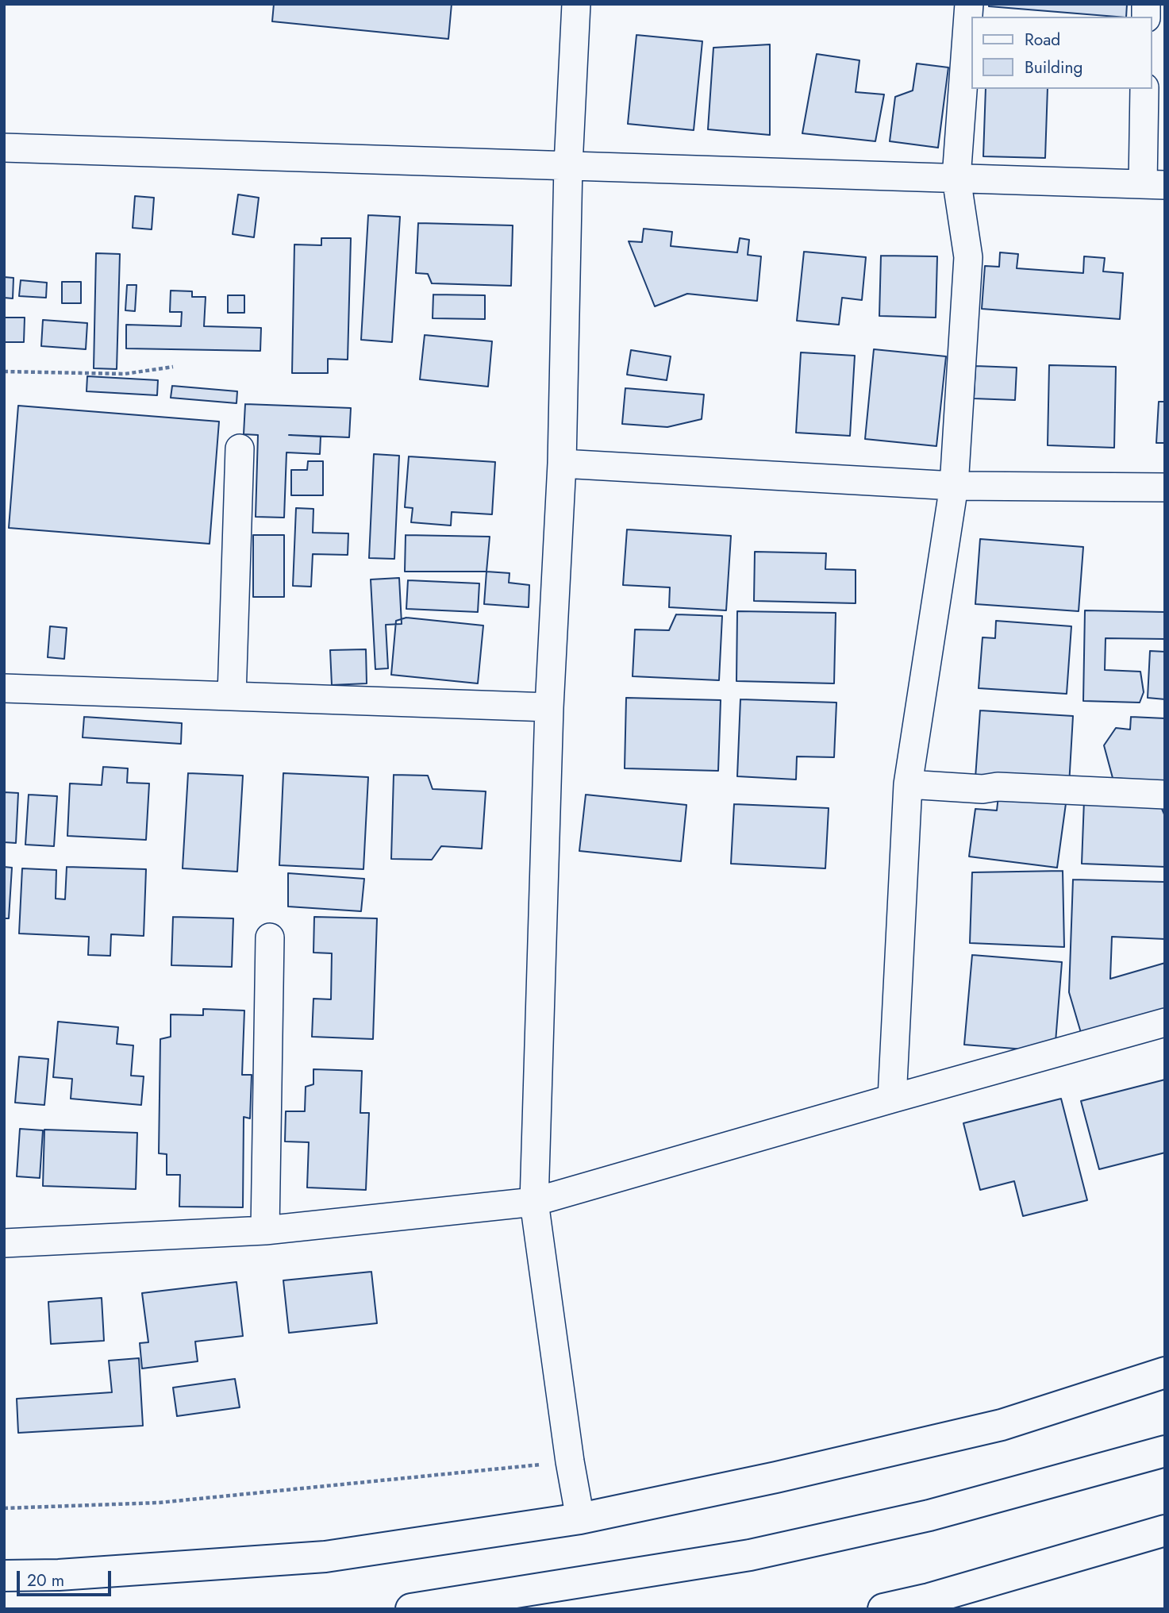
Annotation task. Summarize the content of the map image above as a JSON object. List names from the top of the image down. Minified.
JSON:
{"legend":["Road","Building"],"scale_bar":"20 m"}
